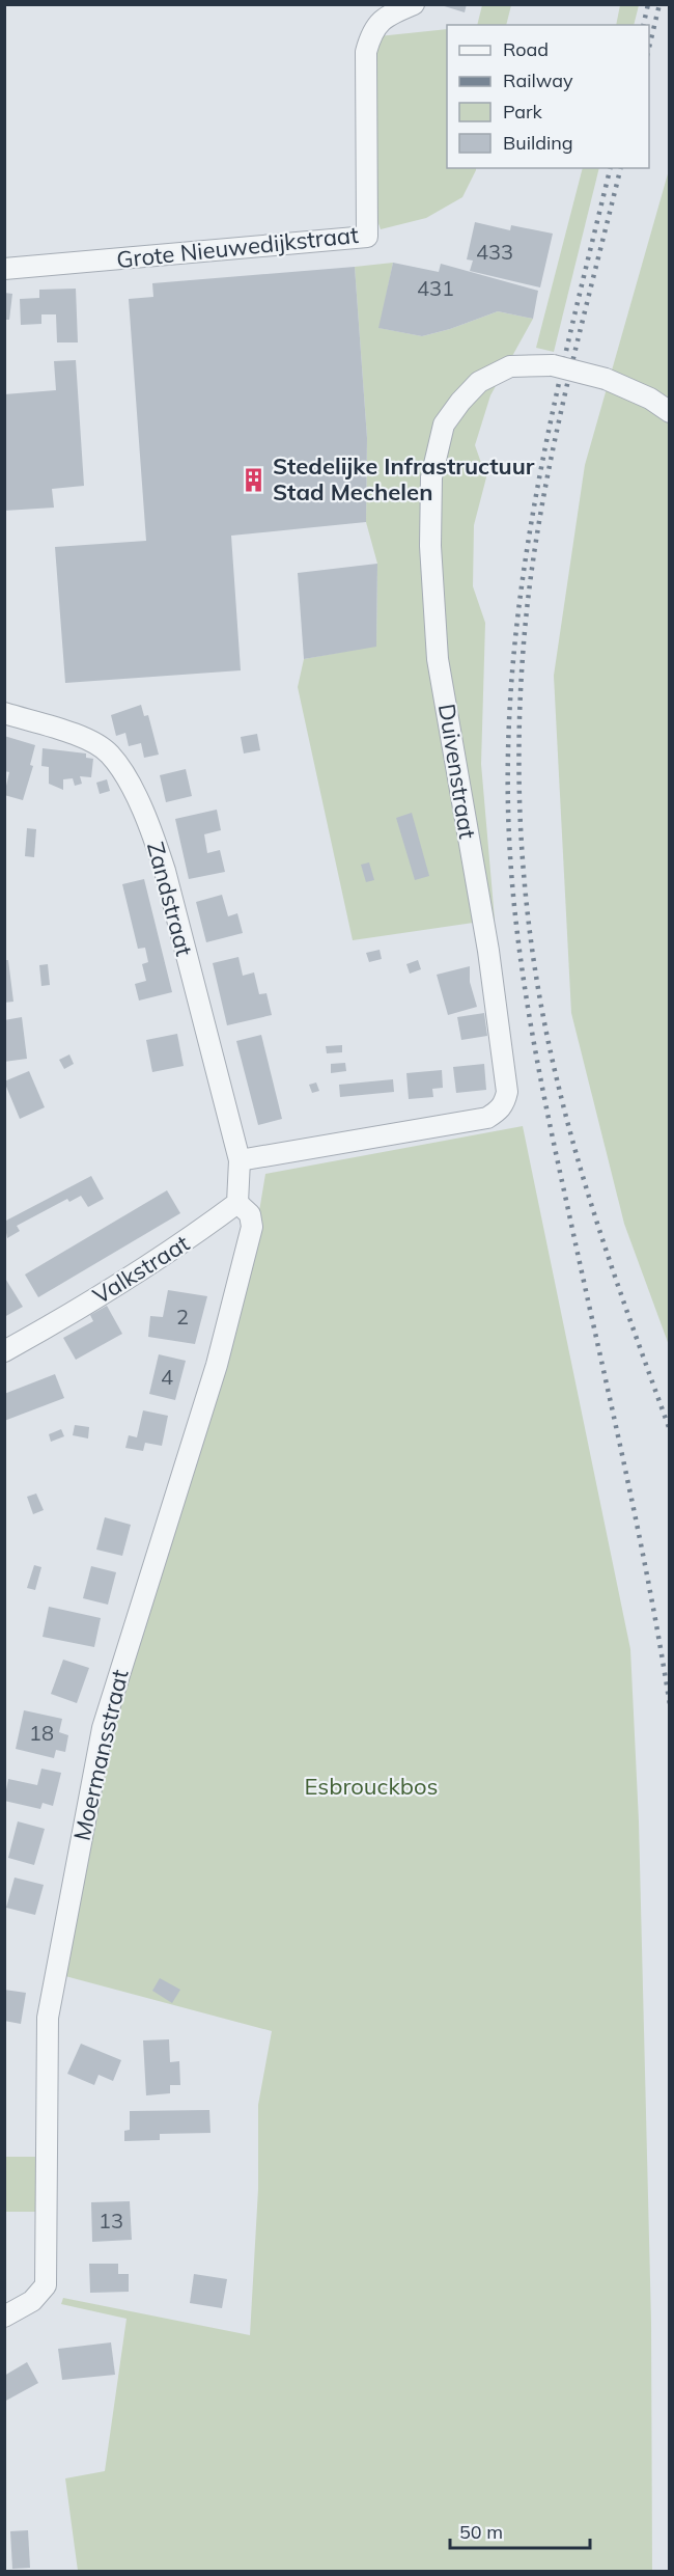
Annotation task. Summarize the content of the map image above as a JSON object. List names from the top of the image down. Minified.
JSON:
{"streets":{"street":["Grote Nieuwedijkstraat","Duivenstraat","Zandstraat","Valkstraat","Moermansstraat"]},"crossings":[["Duivenstraat","Zandstraat"],["Valkstraat","Moermansstraat"]],"parks":["Esbrouckbos"],"places":{"building":["Stedelijke Infrastructuur Stad Mechelen"]},"house_numbers":["433","431","2","4","18","13"],"legend":["Road","Railway","Park","Building"],"scale_bar":"50 m"}
